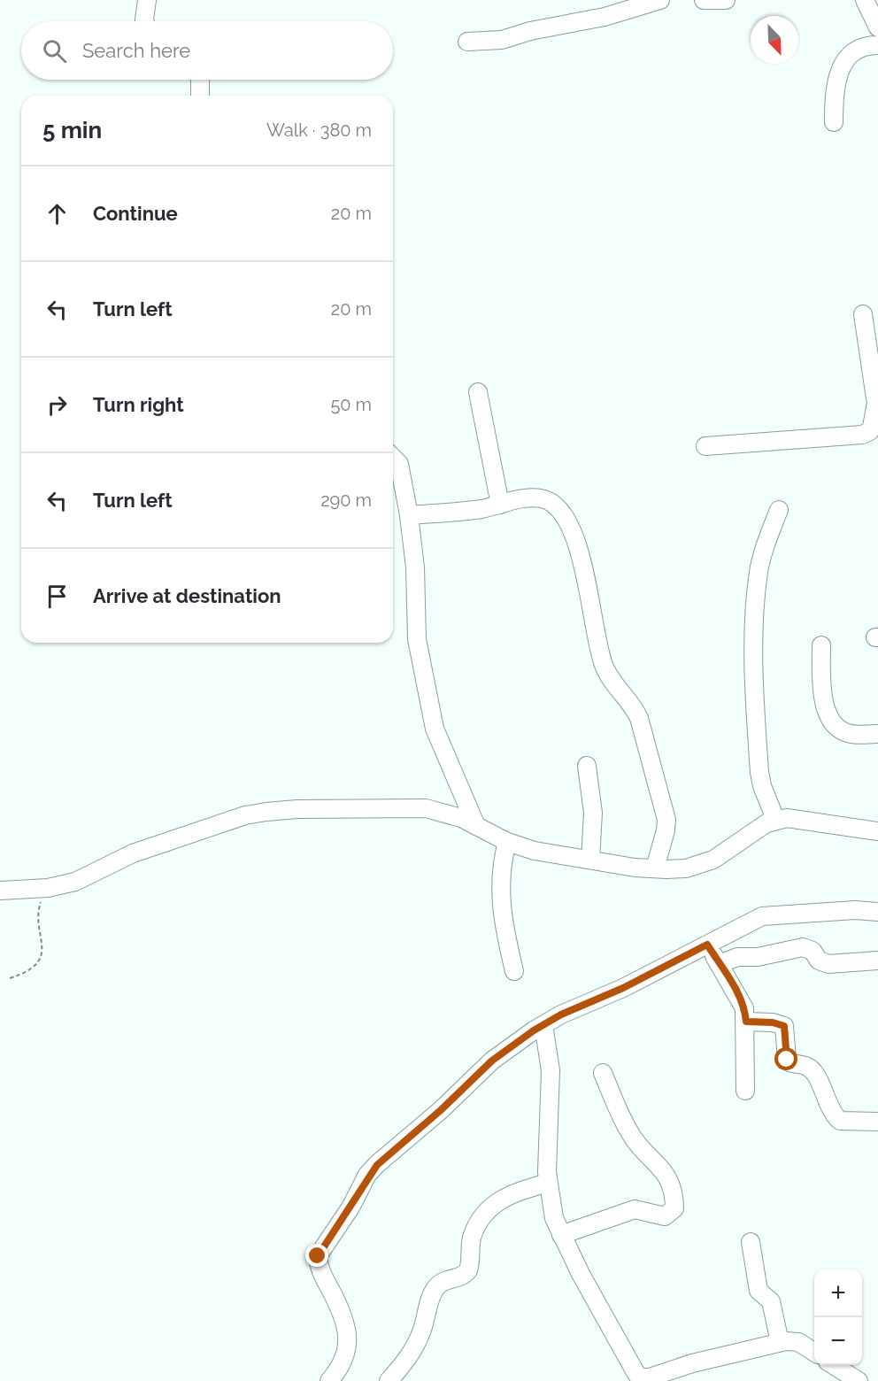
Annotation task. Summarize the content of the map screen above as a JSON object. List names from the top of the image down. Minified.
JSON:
{"north":"bottom right","page":{"search":"Search here","heading":["5 min","Walk · 380 m"],"list":[["Continue","20 m"],["Turn left","20 m"],["Turn right","50 m"],["Turn left","290 m"],"Arrive at destination"],"map_buttons":["+","−"]}}
